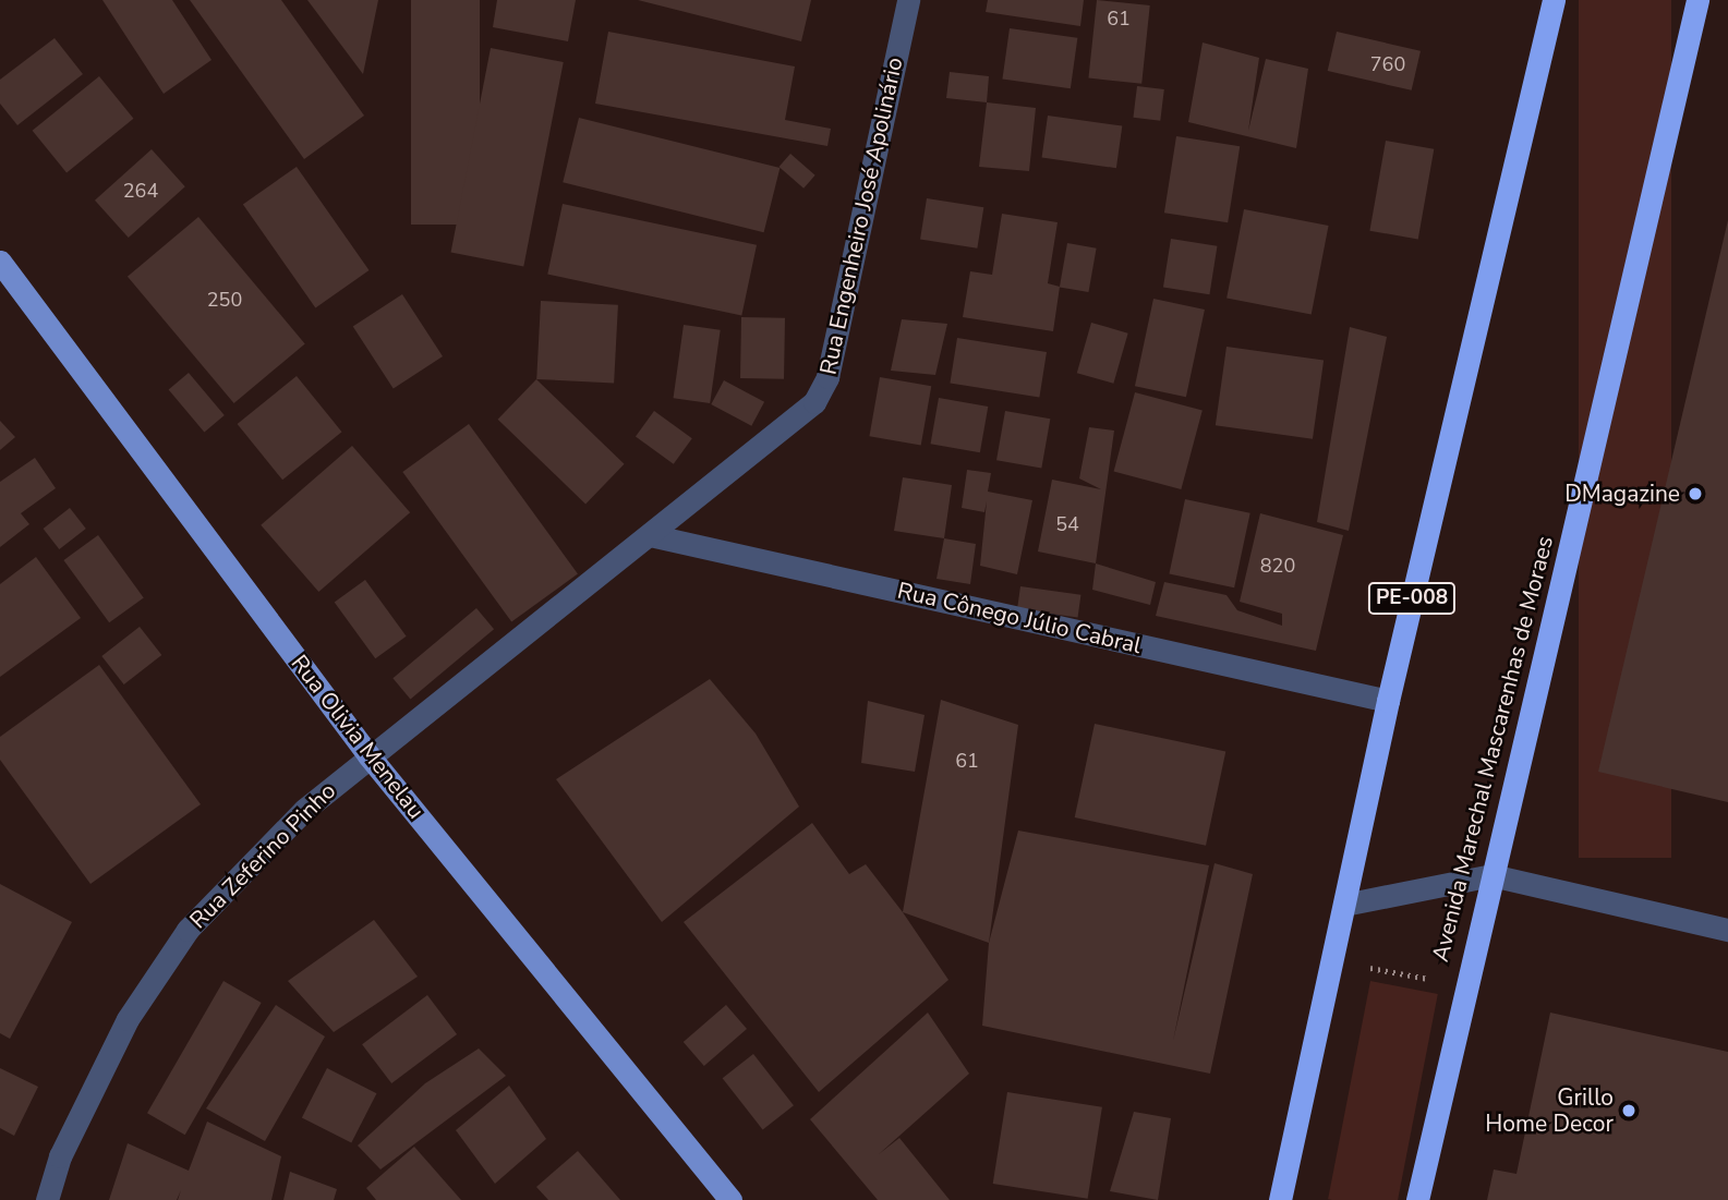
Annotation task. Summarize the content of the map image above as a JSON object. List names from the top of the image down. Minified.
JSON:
{"streets":{"highway":["PE-008","Avenida Marechal Mascarenhas de Moraes"],"main road":["Rua Olivia Menelau"],"street":["Rua Engenheiro José Apolinário","Rua Cônego Júlio Cabral","Rua Zeferino Pinho"]},"crossings":[["Rua Engenheiro José Apolinário","Rua Cônego Júlio Cabral"],["Rua Engenheiro José Apolinário","Rua Zeferino Pinho"],["PE-008","Rua Cônego Júlio Cabral"],["Rua Cônego Júlio Cabral","Rua Zeferino Pinho"],["Rua Olivia Menelau","Rua Zeferino Pinho"]],"places":["DMagazine","Grillo Home Decor"],"house_numbers":["61","760","264","250","54","820","61"]}
